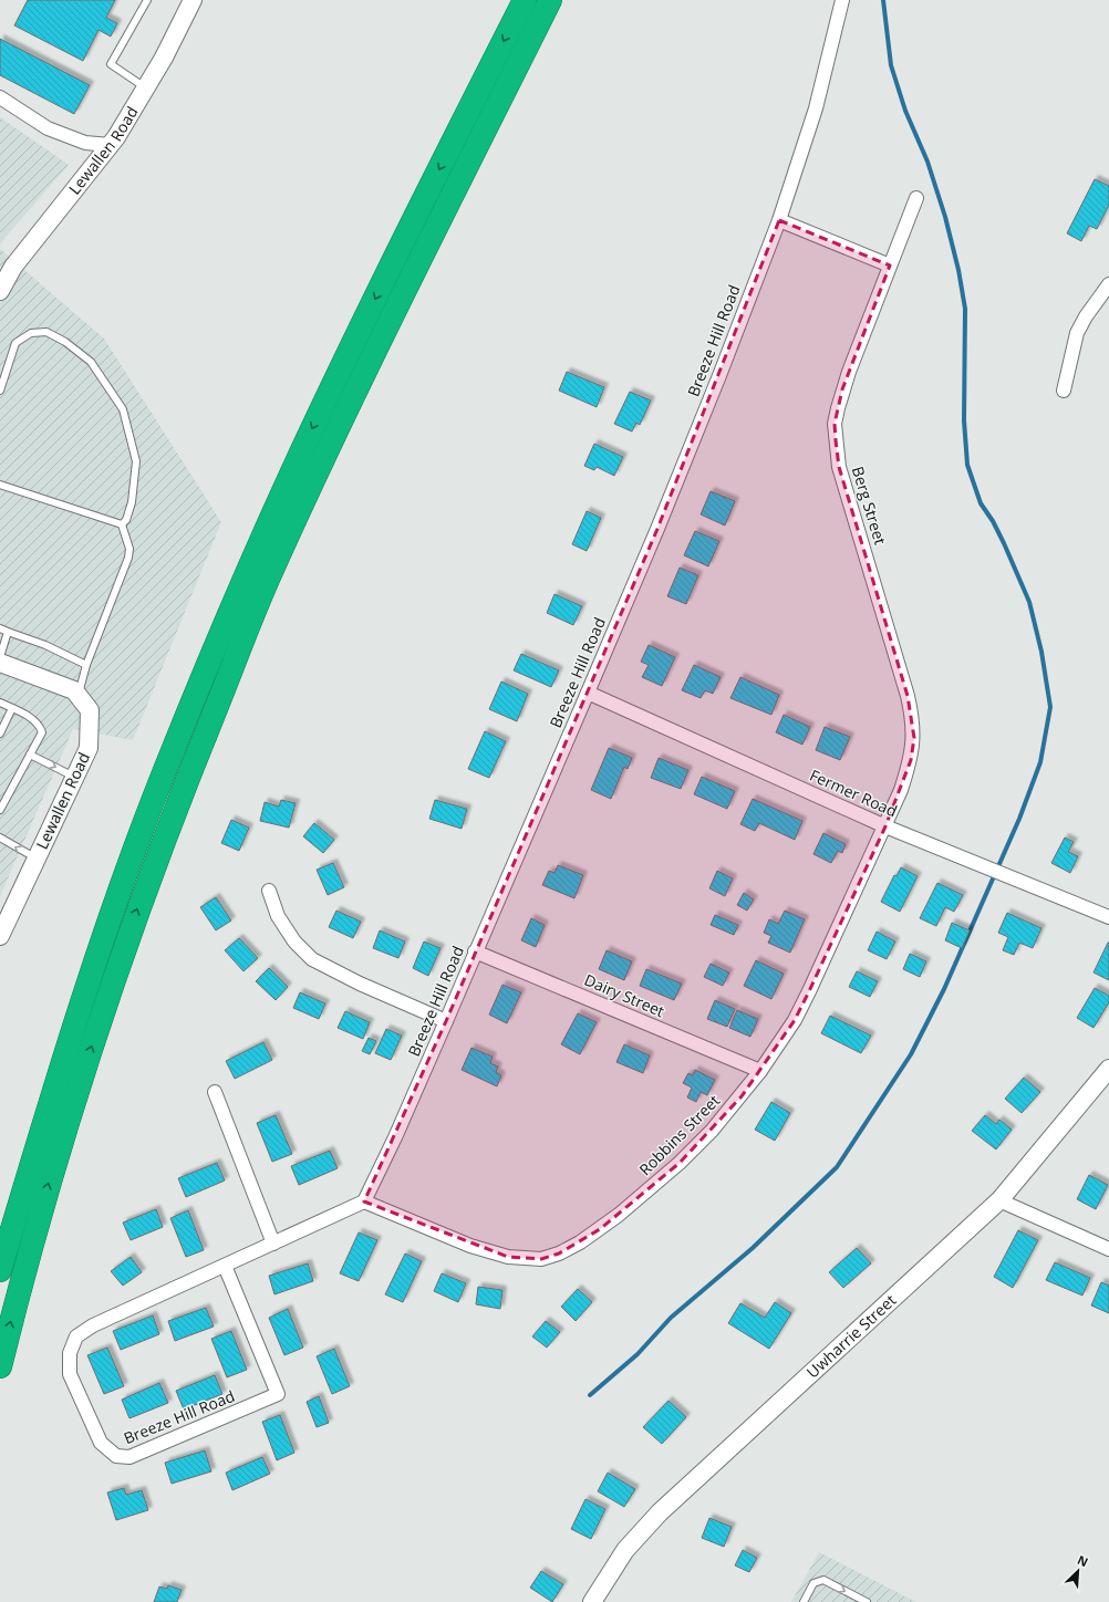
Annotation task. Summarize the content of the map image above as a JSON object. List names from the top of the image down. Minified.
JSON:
{"streets":{"street":["Lewallen Road","Breeze Hill Road","Berg Street","Fermer Road","Dairy Street","Robbins Street","Uwharrie Street"]},"crossings":[["Breeze Hill Road","Fermer Road"],["Breeze Hill Road","Dairy Street"],["Breeze Hill Road","Robbins Street"],["Berg Street","Fermer Road"],["Berg Street","Robbins Street"],["Fermer Road","Robbins Street"],["Dairy Street","Robbins Street"]],"north":"top right"}
